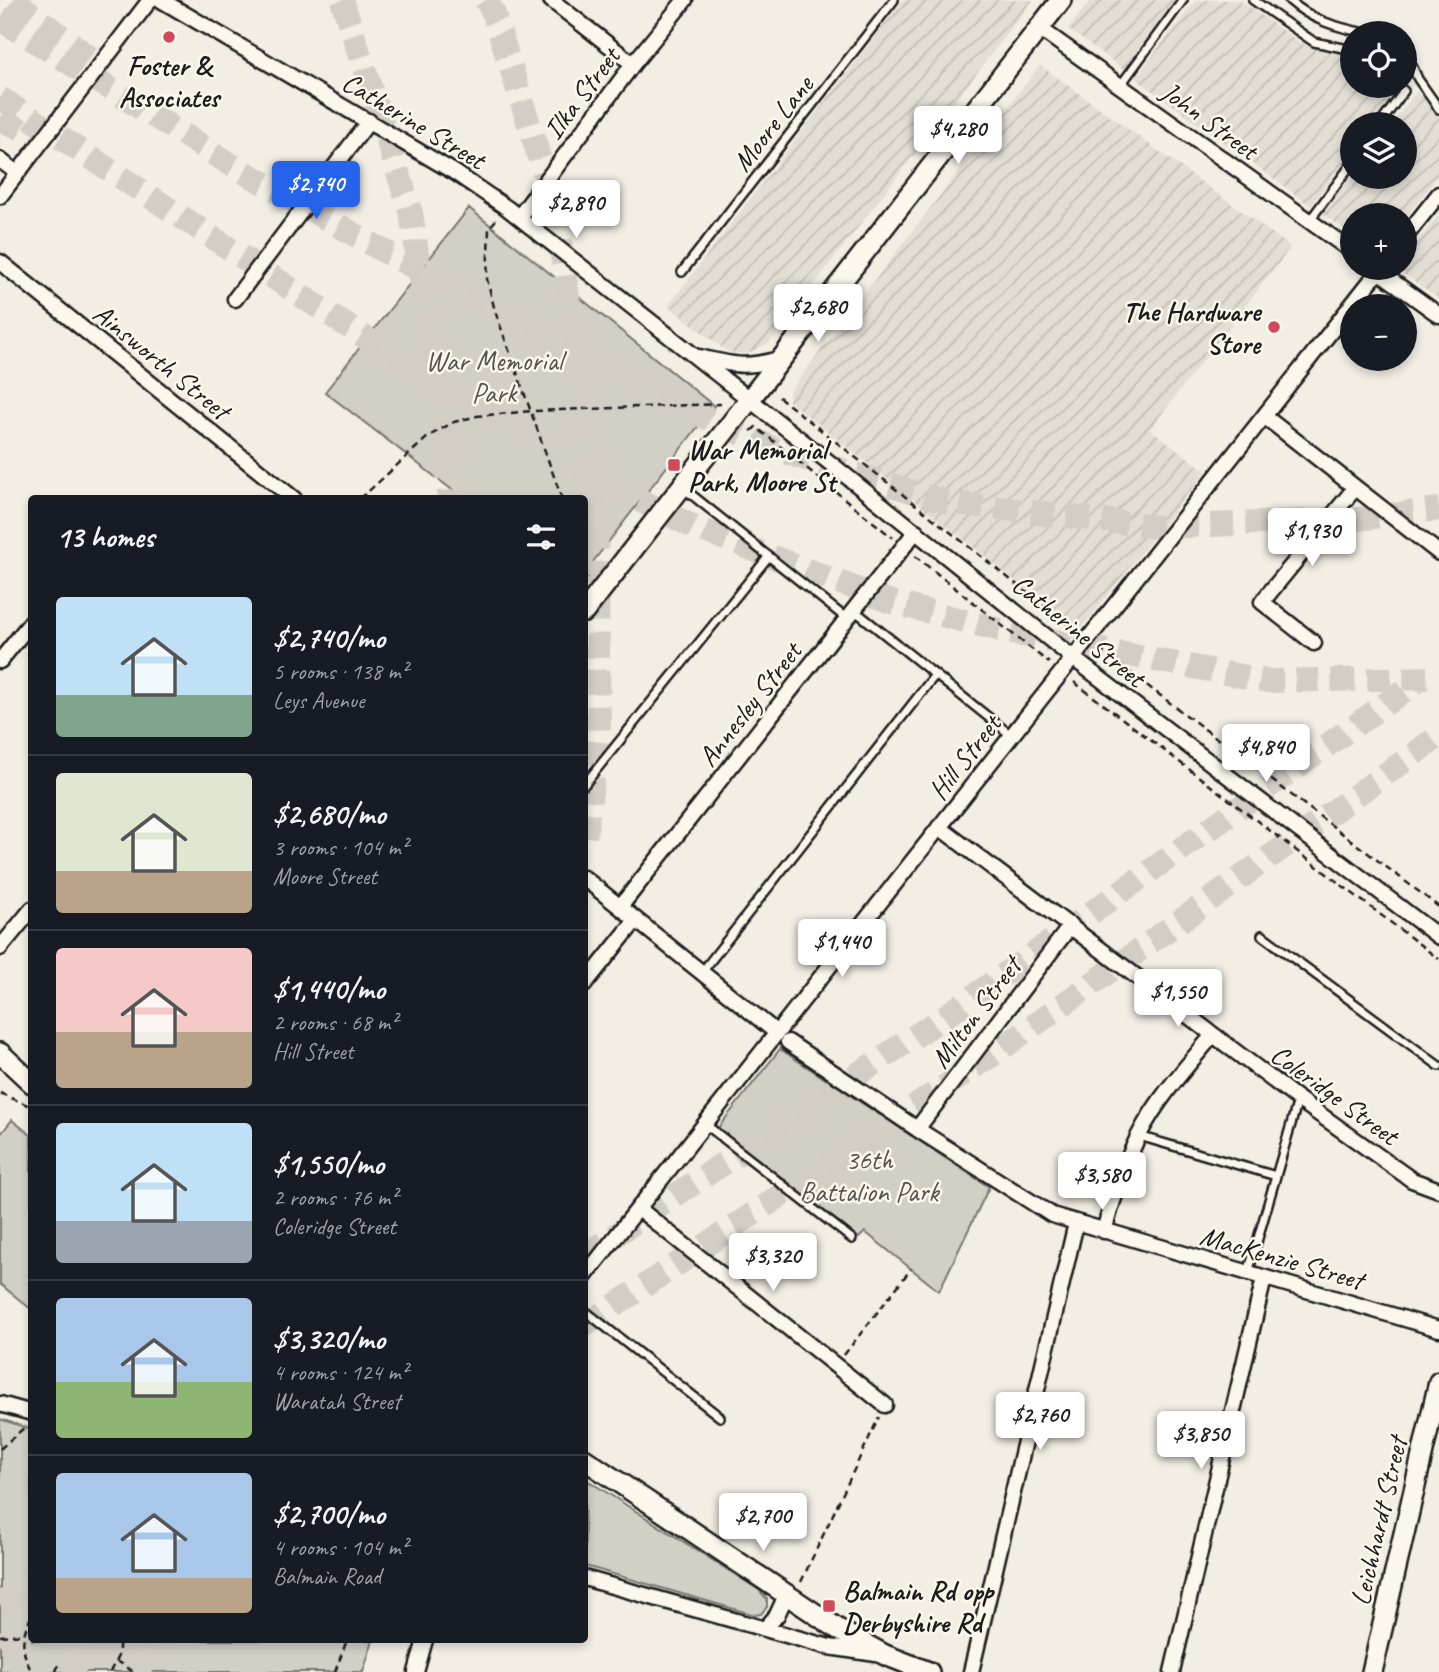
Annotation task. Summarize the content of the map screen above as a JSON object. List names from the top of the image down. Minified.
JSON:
{"streets":{"main road":["Leichhardt Street"],"street":["Ilka Street","Catherine Street","John Street","Ainsworth Street","Annesley Street","Hill Street","Milton Street","Coleridge Street","MacKenzie Street"],"lane":["Moore Lane"]},"crossings":[["Ilka Street","Catherine Street"],["Catherine Street","Annesley Street"],["Catherine Street","Hill Street"],["Annesley Street","MacKenzie Street"],["Hill Street","Coleridge Street"],["Hill Street","MacKenzie Street"],["Milton Street","Coleridge Street"],["Milton Street","MacKenzie Street"]],"parks":["War Memorial Park","36th Battalion Park"],"places":{"other":["Foster & Associates","The Hardware Store"],"transit":["War Memorial Park, Moore St","Balmain Rd opp Derbyshire Rd"]},"page":{"map_buttons":["+","−"],"price":["$4,280","$2,740","$2,890","$2,680","$1,930","$4,840","$1,440","$1,550","$3,580","$3,320","$2,760","$3,850","$2,700"],"heading":"13 homes","list":[{"name":"$2,740/mo","note":"5 rooms · 138 m² · Leys Avenue"},{"name":"$2,680/mo","note":"3 rooms · 104 m² · Moore Street"},{"name":"$1,440/mo","note":"2 rooms · 68 m² · Hill Street"},{"name":"$1,550/mo","note":"2 rooms · 76 m² · Coleridge Street"},{"name":"$3,320/mo","note":"4 rooms · 124 m² · Waratah Street"},{"name":"$2,700/mo","note":"4 rooms · 104 m² · Balmain Road"}]}}
